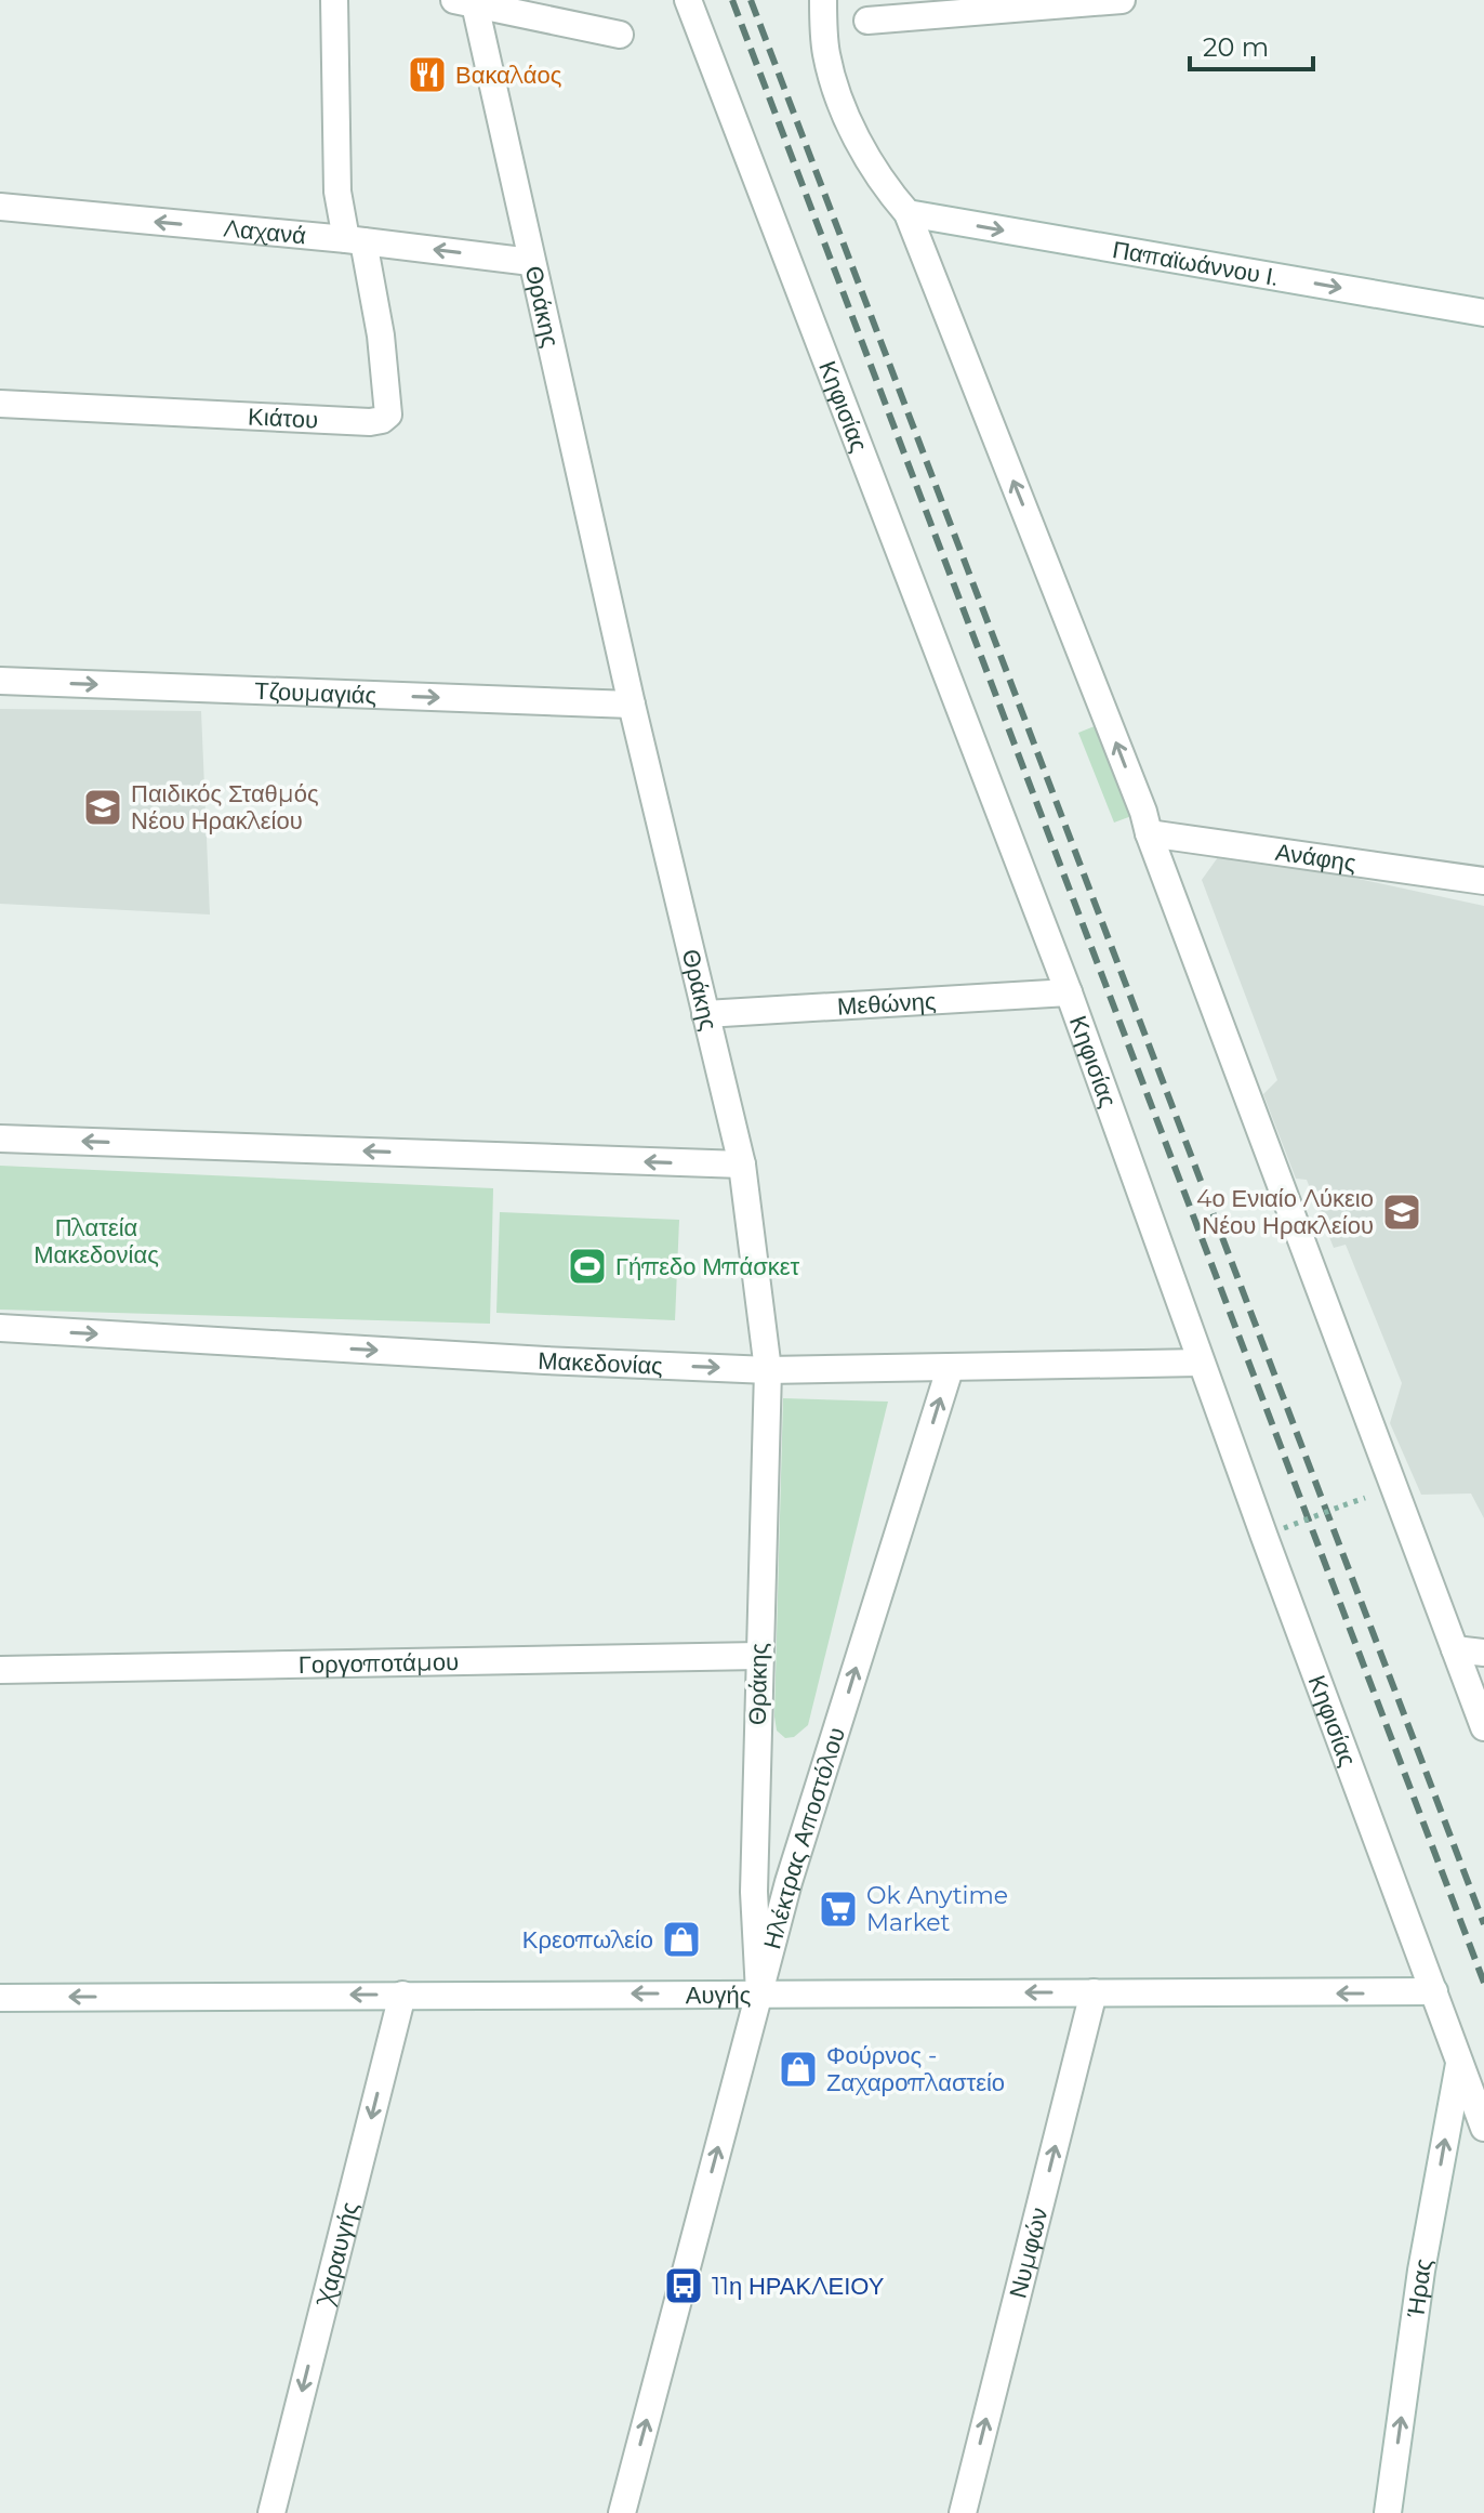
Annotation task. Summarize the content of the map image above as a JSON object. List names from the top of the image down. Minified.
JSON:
{"streets":{"street":["Λαχανά","Παπαϊωάννου Ι.","Θράκης","Κηφισίας","Κιάτου","Τζουμαγιάς","Ανάφης","Μεθώνης","Μακεδονίας","Γοργοποτάμου","Ηλέκτρας Αποστόλου","Αυγής","Νυμφών","Χαραυγής","Ήρας"]},"crossings":[["Λαχανά","Θράκης"],["Λαχανά","Κιάτου"],["Θράκης","Τζουμαγιάς"],["Θράκης","Μεθώνης"],["Θράκης","Μακεδονίας"],["Θράκης","Γοργοποτάμου"],["Θράκης","Ηλέκτρας Αποστόλου"],["Θράκης","Αυγής"],["Κηφισίας","Μεθώνης"],["Κηφισίας","Μακεδονίας"],["Κηφισίας","Αυγής"],["Κηφισίας","Ήρας"],["Μακεδονίας","Ηλέκτρας Αποστόλου"],["Ηλέκτρας Αποστόλου","Αυγής"],["Αυγής","Νυμφών"],["Αυγής","Χαραυγής"]],"one_way":["Λαχανά","Παπαϊωάννου Ι.","Τζουμαγιάς","Ηλέκτρας Αποστόλου","Αυγής","Νυμφών","Χαραυγής","Ήρας"],"parks":["Πλατεία Μακεδονίας"],"places":{"restaurant":["Βακαλάος"],"school or university":["Παιδικός Σταθμός Νέου Ηρακλείου","4ο Ενιαίο Λύκειο Νέου Ηρακλείου"],"sports":["Γήπεδο Μπάσκετ"],"supermarket":["Ok Anytime Market"],"shop":["Κρεοπωλείο","Φούρνος - Ζαχαροπλαστείο"],"bus stop":["11η ΗΡΑΚΛΕΙΟΥ"]},"scale_bar":"20 m"}
